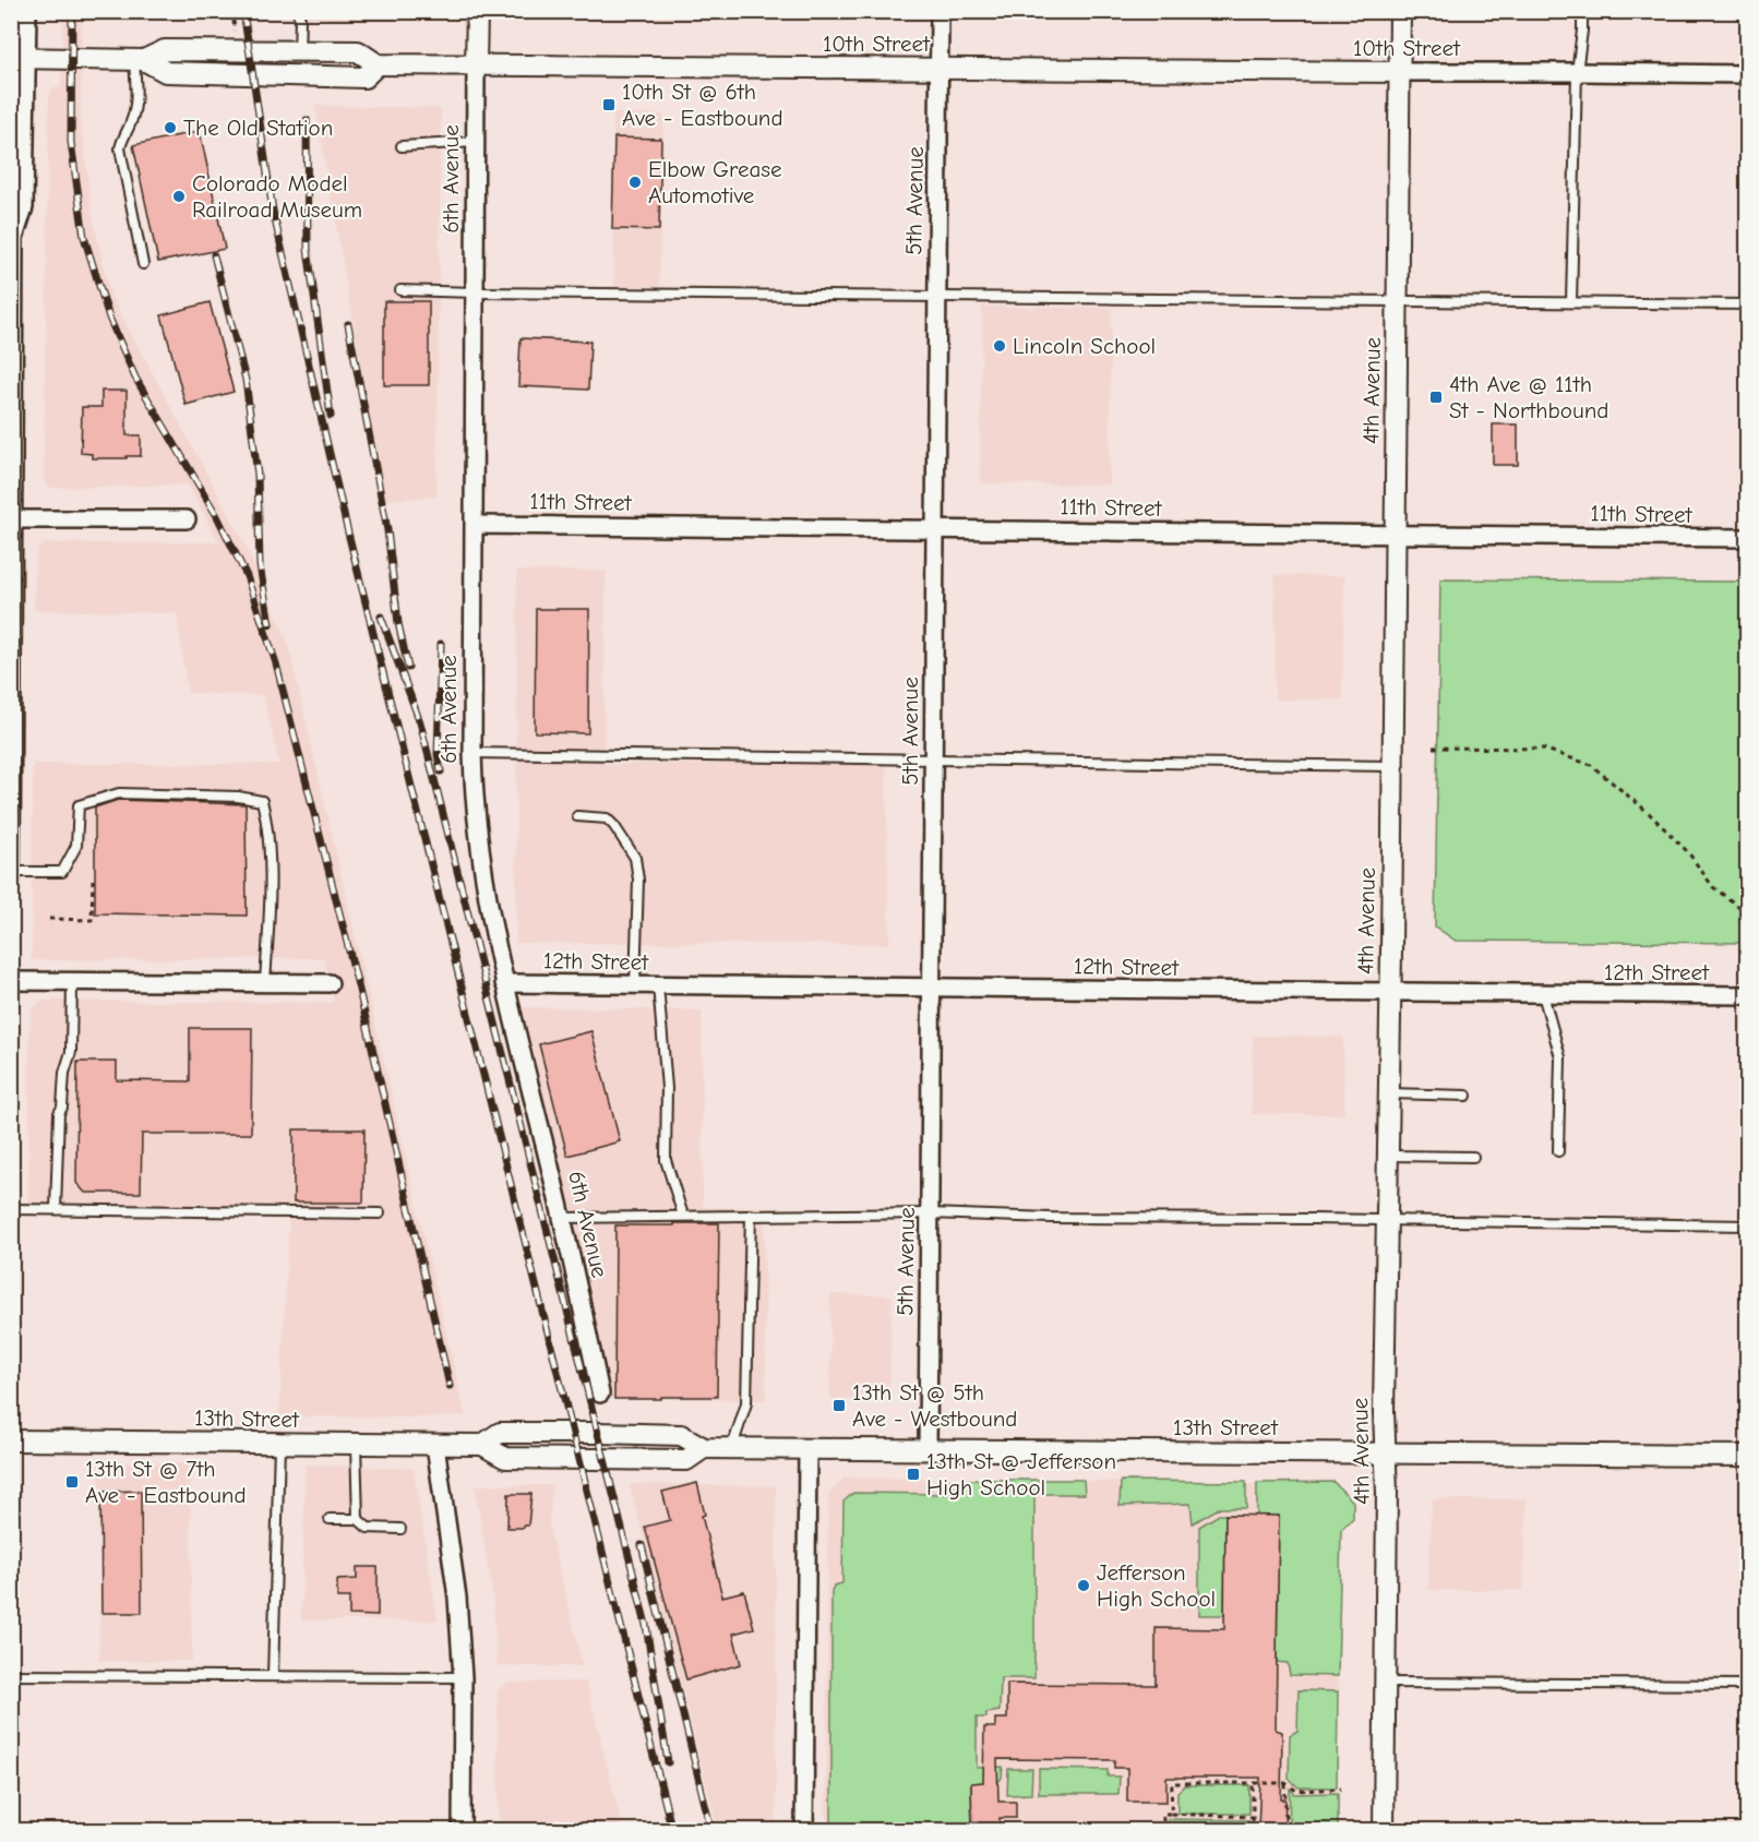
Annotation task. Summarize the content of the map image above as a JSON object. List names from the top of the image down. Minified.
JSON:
{"streets":{"street":["10th Street","6th Avenue","5th Avenue","4th Avenue","11th Street","12th Street","13th Street"]},"crossings":[["10th Street","6th Avenue"],["10th Street","5th Avenue"],["10th Street","4th Avenue"],["6th Avenue","11th Street"],["6th Avenue","12th Street"],["5th Avenue","11th Street"],["5th Avenue","12th Street"],["5th Avenue","13th Street"],["4th Avenue","11th Street"],["4th Avenue","12th Street"],["4th Avenue","13th Street"]],"places":{"transit":["10th St @ 6th Ave - Eastbound","4th Ave @ 11th St - Northbound","13th St @ 5th Ave - Westbound","13th St @ Jefferson High School","13th St @ 7th Ave - Eastbound"],"other":["The Old Station","Elbow Grease Automotive","Colorado Model Railroad Museum","Lincoln School","Jefferson High School"]}}
